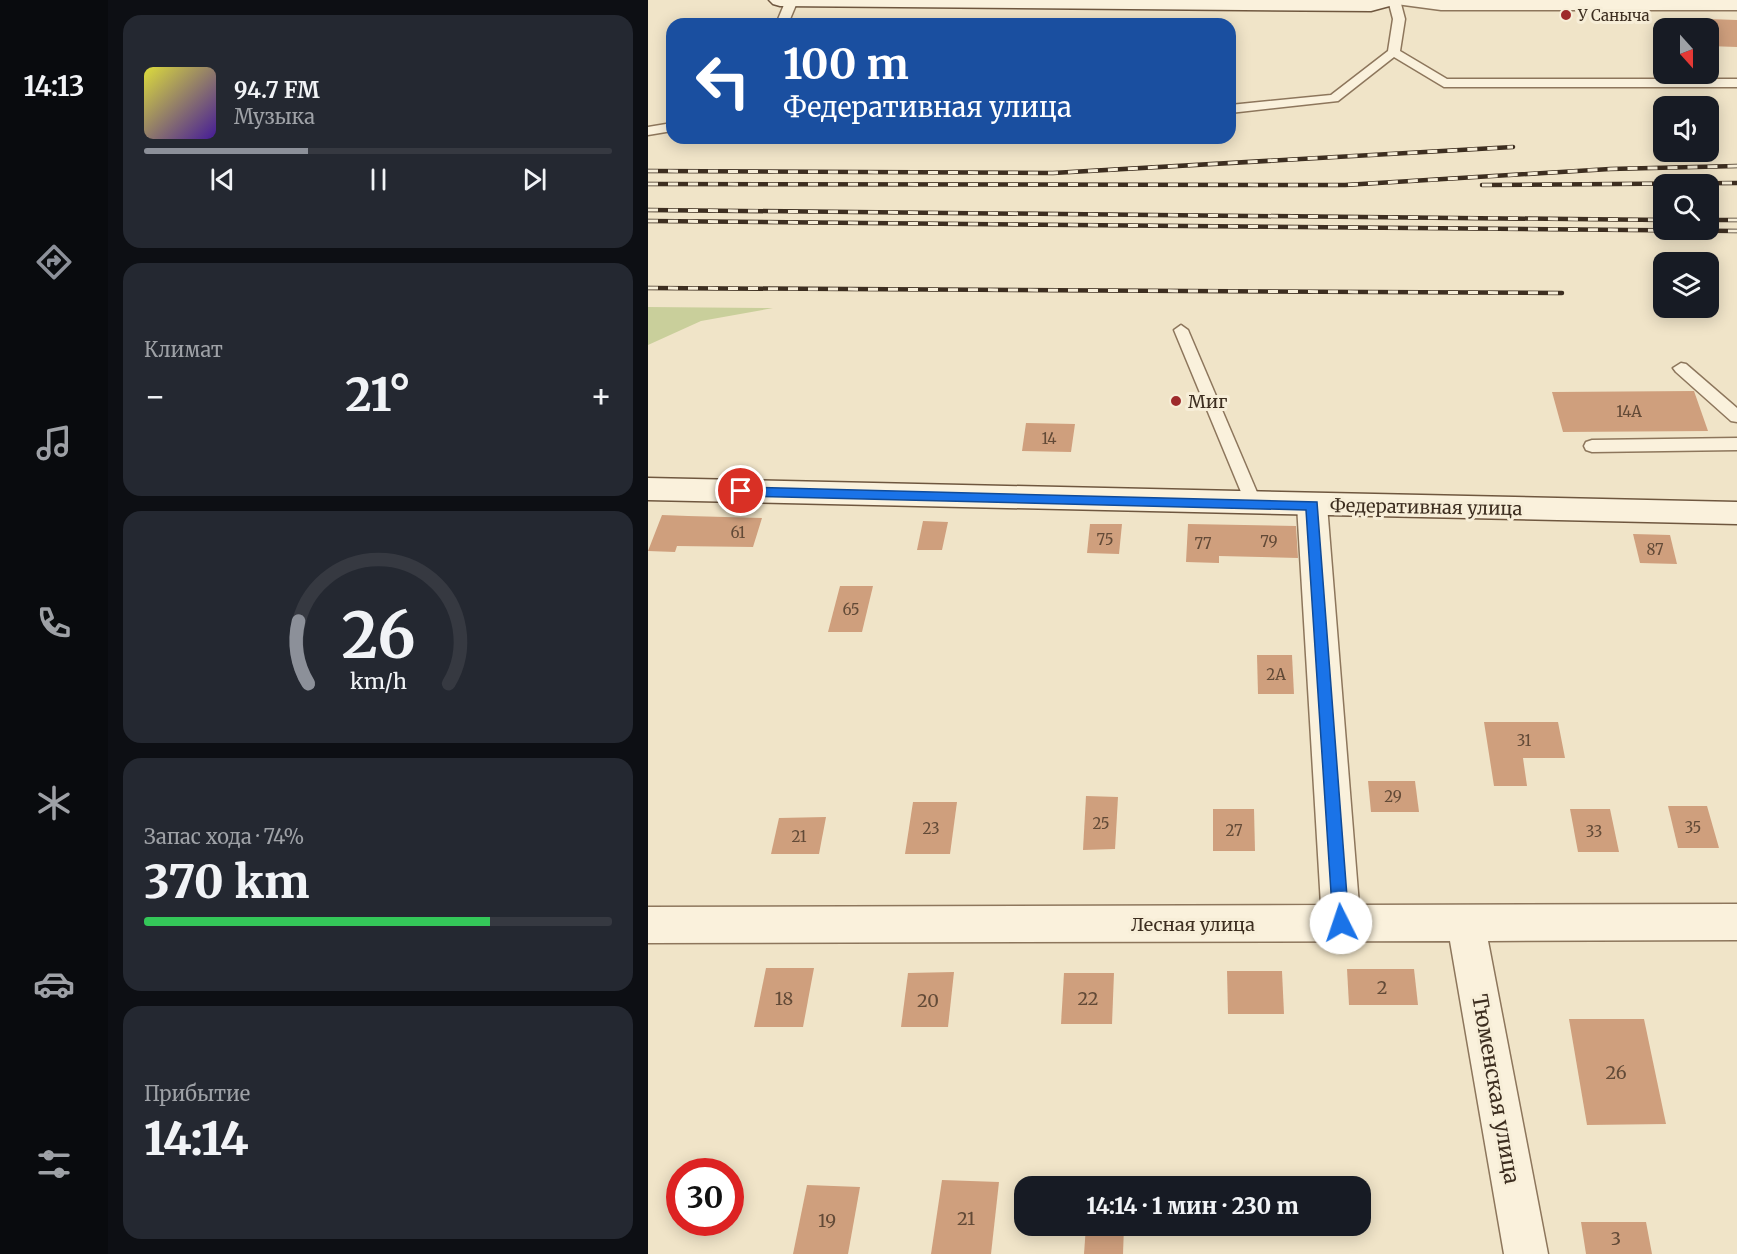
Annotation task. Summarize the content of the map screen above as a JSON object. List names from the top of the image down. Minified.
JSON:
{"streets":{"street":["Федеративная улица","Лесная улица","Тюменская улица"]},"crossings":[["Лесная улица","Тюменская улица"]],"places":["У Саныча","Миг"],"house_numbers":["14А","14","61","75","79","77","87","65","2А","31","29","25","35","23","27","33","21","2","18","22","20","26","21","19","3"],"north":"bottom","page":{"tabs":"14:13","turn":["100 m","Федеративная улица"],"song":["94.7 FM","Музыка"],"tile":["Климат",["Запас хода · 74%","370 km"],["Прибытие","14:14"]],"heat":["−","21°","+"],"limit":"30","trip":"14:14 · 1 мин · 230 m","gauge":["26","km/h"]}}
